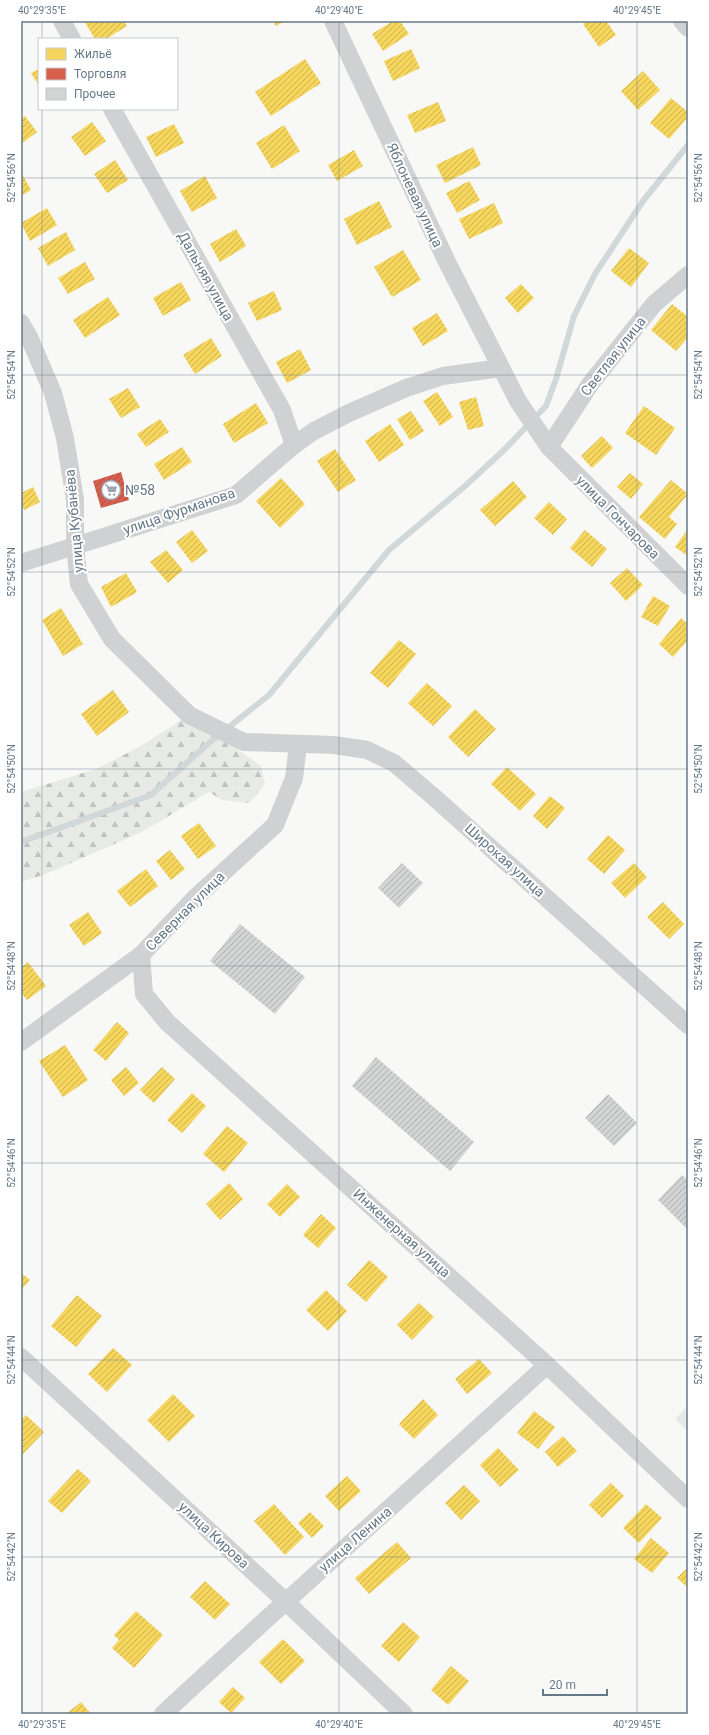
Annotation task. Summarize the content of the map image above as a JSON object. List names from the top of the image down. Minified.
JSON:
{"streets":{"street":["Яблоневая улица","Дальняя улица","Светлая улица","улица Фурманова","улица Гончарова","улица Кубанёва","Широкая улица","Северная улица","Инженерная улица","улица Кирова","улица Ленина"]},"crossings":[["Яблоневая улица","улица Фурманова"],["Яблоневая улица","улица Гончарова"],["Дальняя улица","улица Фурманова"],["Светлая улица","улица Гончарова"],["улица Фурманова","улица Кубанёва"],["улица Кубанёва","Широкая улица"],["улица Кубанёва","Северная улица"],["Широкая улица","Северная улица"],["Северная улица","Инженерная улица"],["Инженерная улица","улица Ленина"],["улица Кирова","улица Ленина"]],"places":{"supermarket":["№58"]},"legend":["Жильё","Торговля","Прочее"],"scale_bar":"20 m","coordinates":["40°29'35\"E","40°29'40\"E","40°29'45\"E","52°54'56\"N","52°54'54\"N","52°54'52\"N","52°54'50\"N","52°54'48\"N","52°54'46\"N","52°54'44\"N","52°54'42\"N"]}
